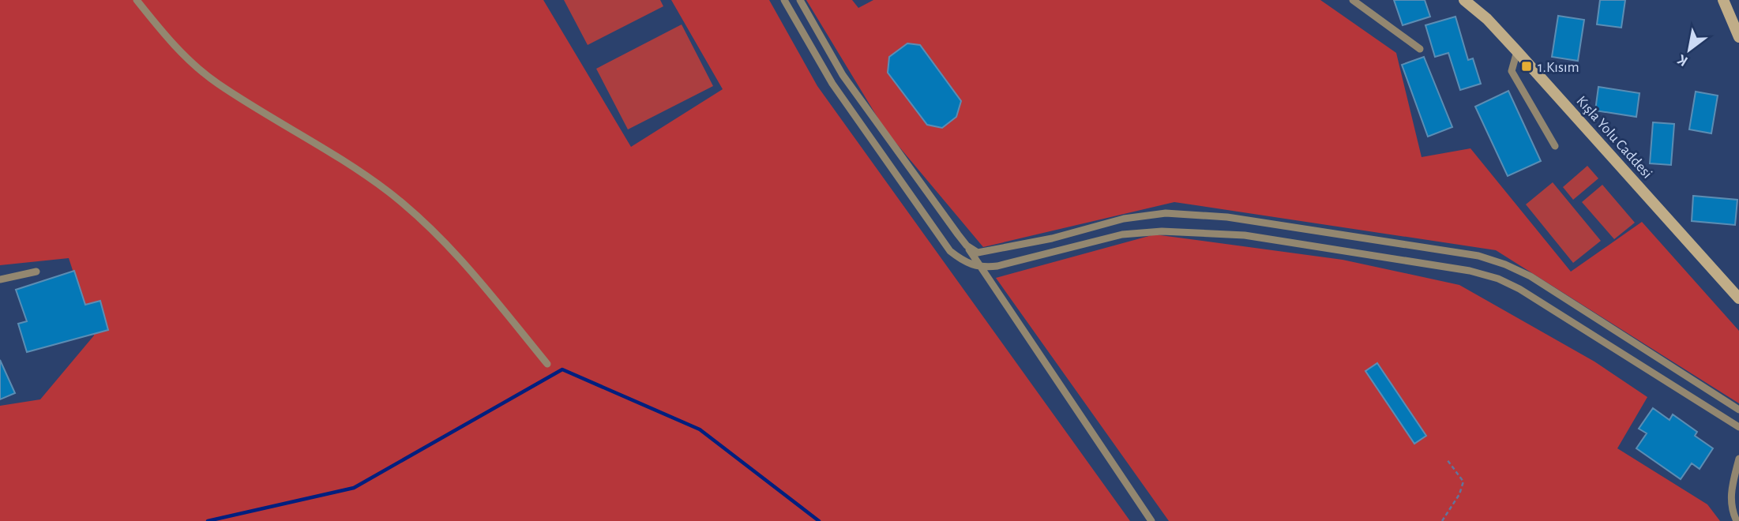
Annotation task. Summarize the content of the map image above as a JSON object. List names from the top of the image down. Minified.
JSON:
{"streets":{"street":["Kışla Yolu Caddesi"]},"places":{"transit":["1.Kısım"]},"north":"bottom left"}
